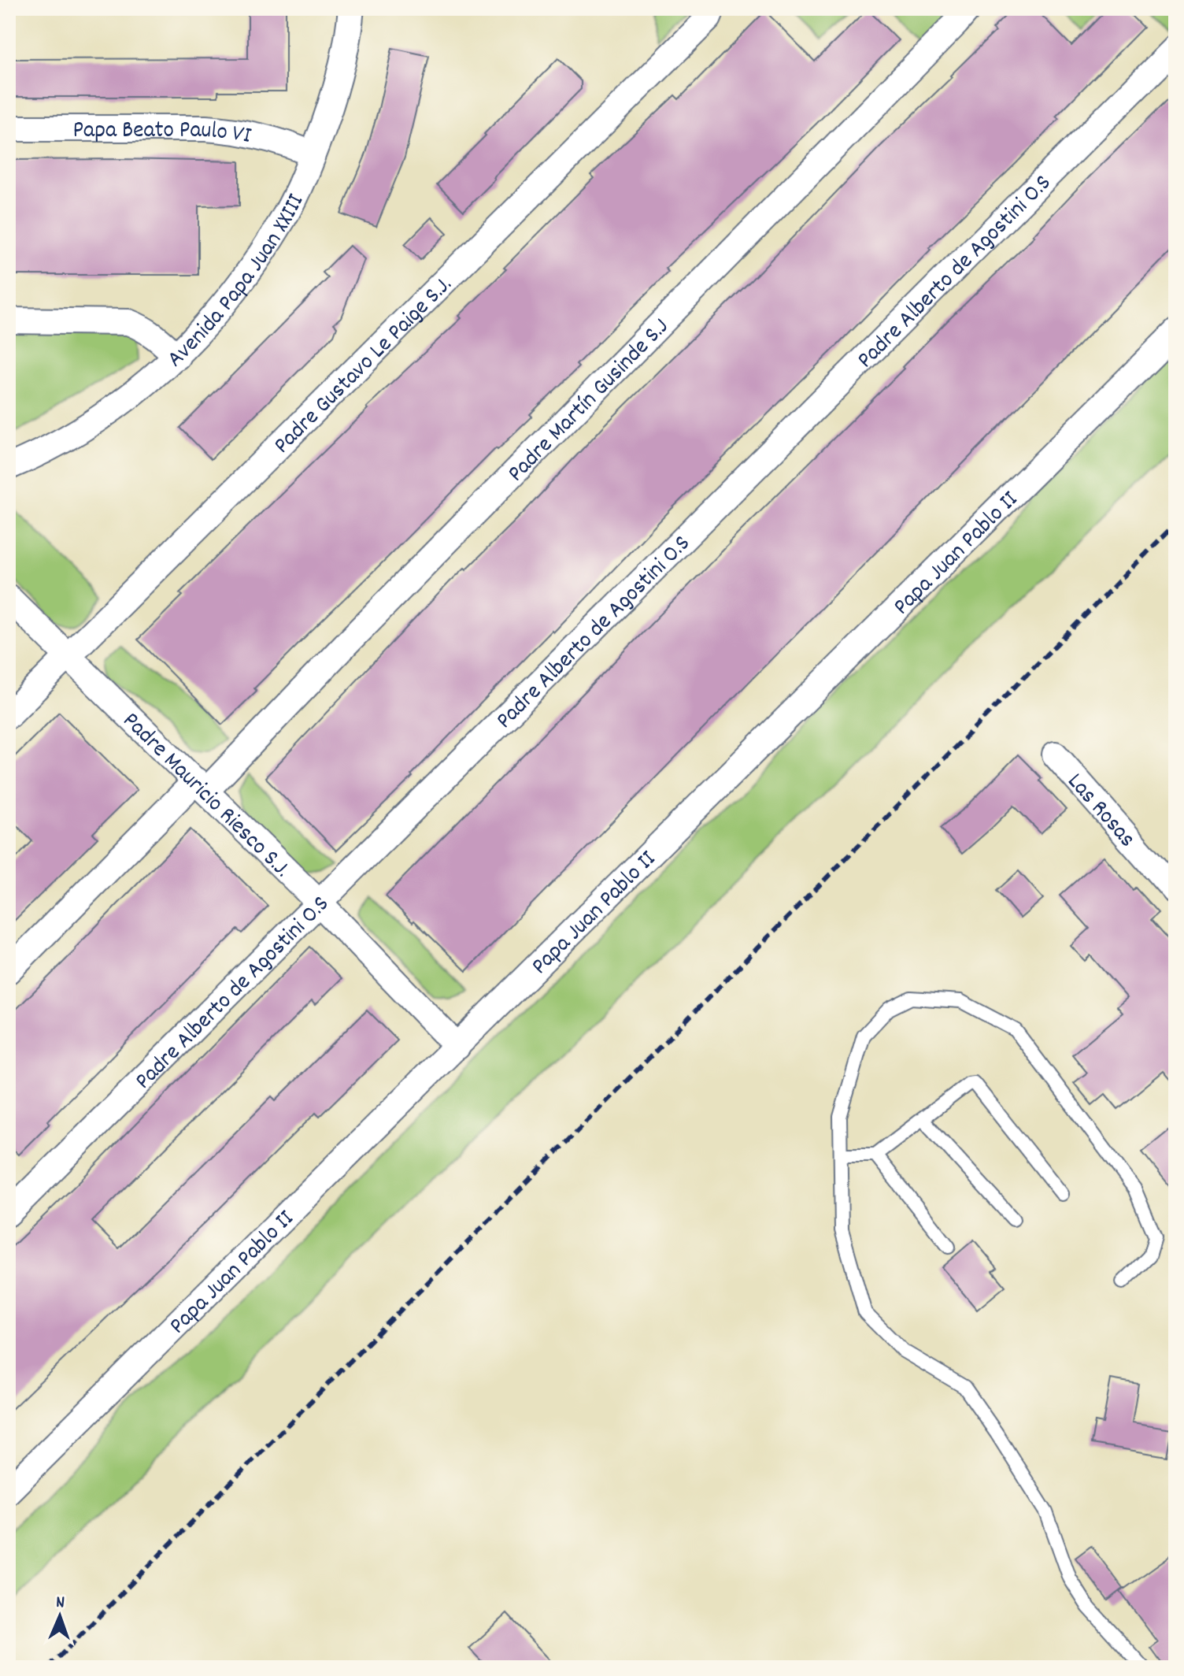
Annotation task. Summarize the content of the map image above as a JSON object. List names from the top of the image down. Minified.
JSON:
{"streets":{"street":["Papa Beato Paulo VI","Padre Alberto de Agostini O.S","Avenida Papa Juan XXIII","Padre Gustavo Le Paige S.J.","Padre Martín Gusinde S.J","Papa Juan Pablo II","Padre Mauricio Riesco S.J.","Las Rosas"]},"crossings":[["Papa Beato Paulo VI","Avenida Papa Juan XXIII"],["Padre Alberto de Agostini O.S","Padre Mauricio Riesco S.J."],["Padre Gustavo Le Paige S.J.","Padre Mauricio Riesco S.J."],["Padre Martín Gusinde S.J","Padre Mauricio Riesco S.J."],["Papa Juan Pablo II","Padre Mauricio Riesco S.J."]],"north":"top"}
